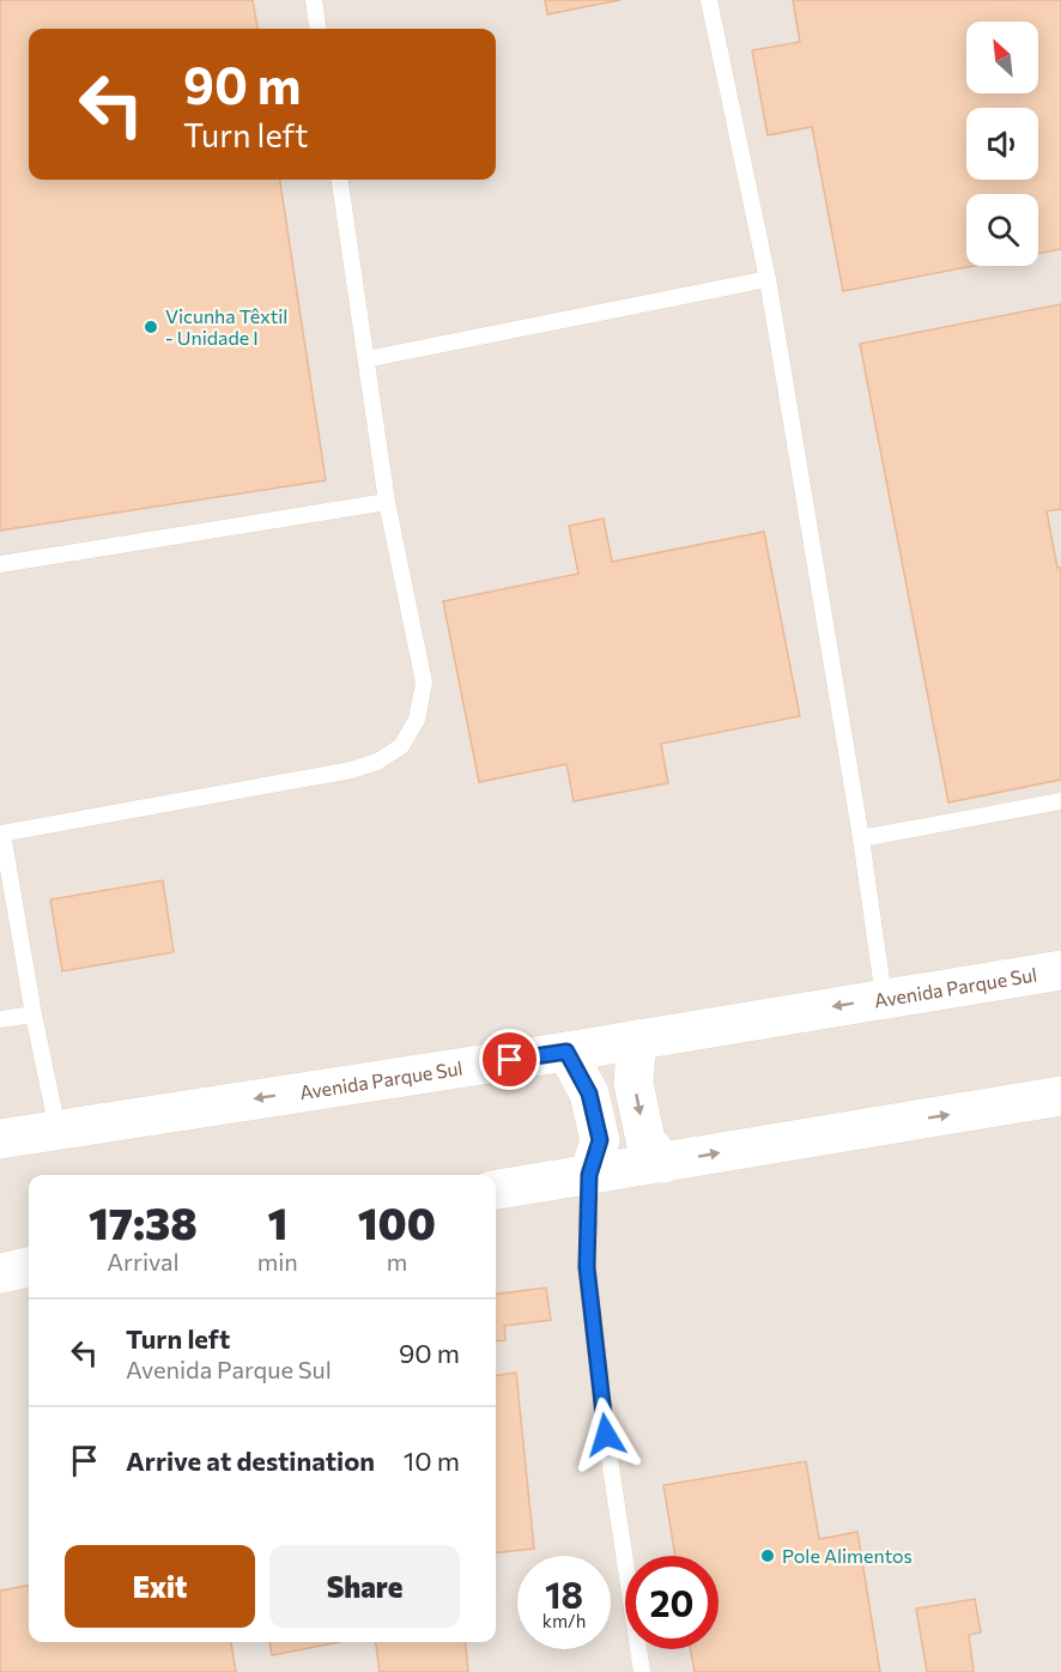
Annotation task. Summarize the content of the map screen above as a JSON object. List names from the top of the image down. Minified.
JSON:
{"streets":{"street":["Avenida Parque Sul"]},"places":["Vicunha Têxtil - Unidade I","Pole Alimentos"],"north":"top left","page":{"turn":["90 m","Turn left"],"eta":["17:38","Arrival","1","min","100","m"],"list":[{"name":"Turn left","note":"Avenida Parque Sul","value":"90 m"},{"name":"Arrive at destination","value":"10 m"}],"buttons":["Exit","Share"],"speed":"18 km/h","limit":"20"}}
